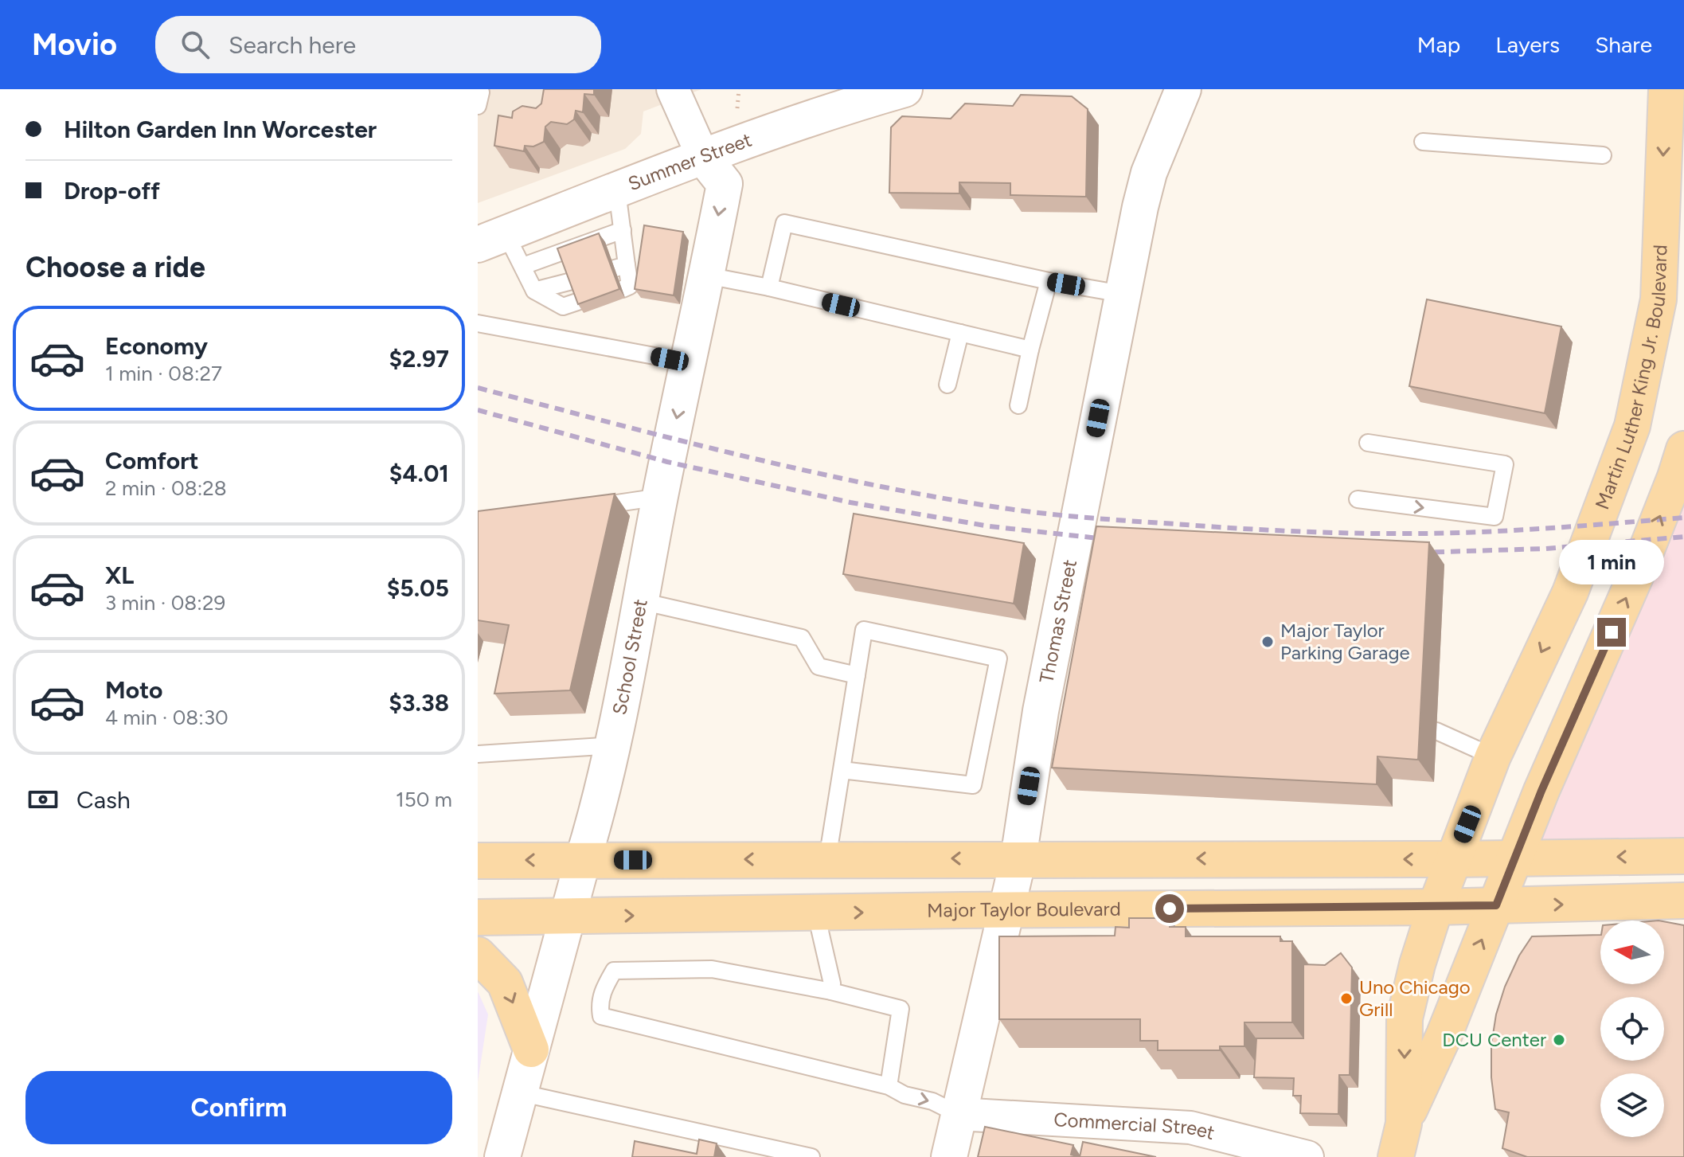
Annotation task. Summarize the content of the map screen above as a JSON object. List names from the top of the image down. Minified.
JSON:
{"streets":{"main road":["Martin Luther King Jr. Boulevard","Major Taylor Boulevard"],"street":["Summer Street","Thomas Street","School Street","Commercial Street"]},"crossings":[["Summer Street","School Street"],["Martin Luther King Jr. Boulevard","Major Taylor Boulevard"],["Thomas Street","Major Taylor Boulevard"],["Thomas Street","Commercial Street"],["School Street","Major Taylor Boulevard"]],"places":["Major Taylor Parking Garage","Uno Chicago Grill","DCU Center"],"north":"left","page":{"header":"Movio","search":"Search here","nav":["Map","Layers","Share"],"banner":["Hilton Garden Inn Worcester","Drop-off"],"heading":"Choose a ride","list":[{"name":"Economy","note":"1 min · 08:27","value":"$2.97"},{"name":"Comfort","note":"2 min · 08:28","value":"$4.01"},{"name":"XL","note":"3 min · 08:29","value":"$5.05"},{"name":"Moto","note":"4 min · 08:30","value":"$3.38"}],"bubble":"1 min","pay":["Cash","150 m"],"buttons":"Confirm"}}
